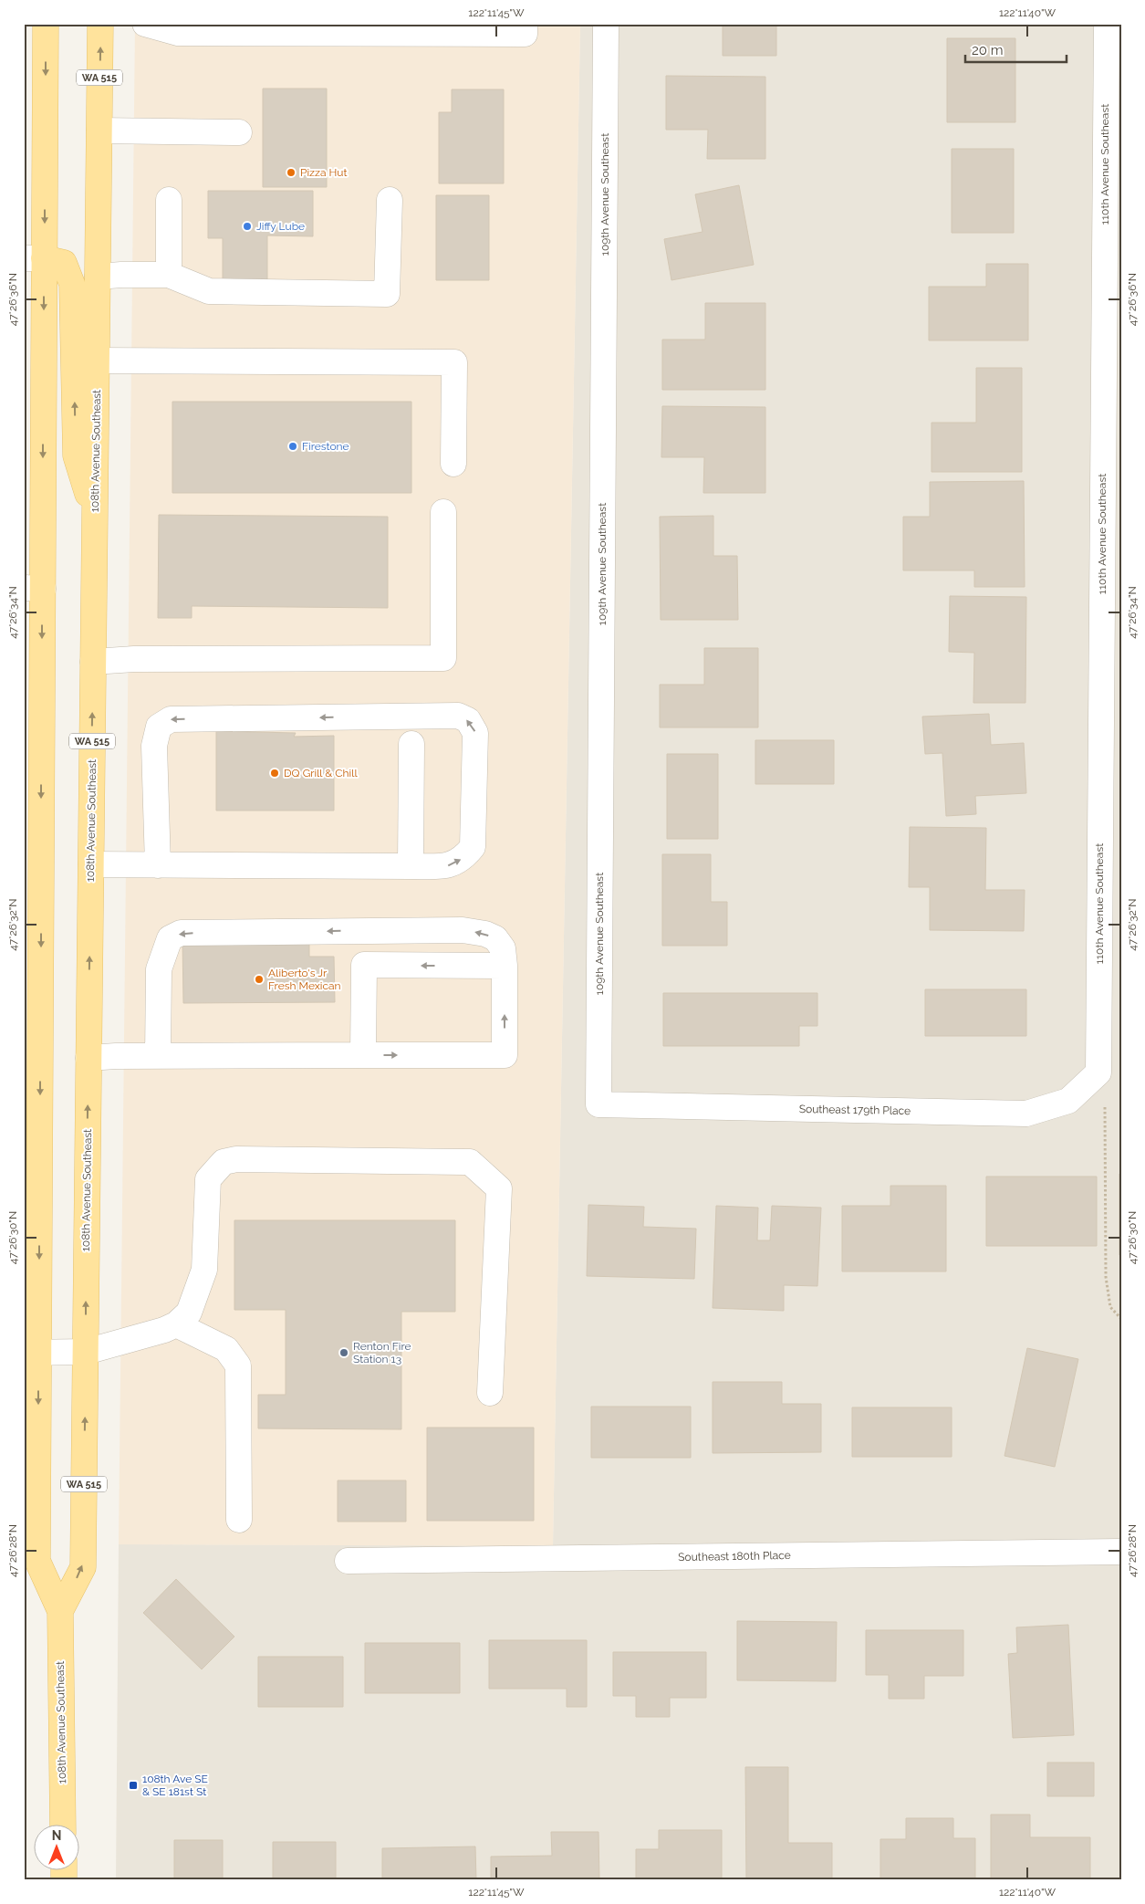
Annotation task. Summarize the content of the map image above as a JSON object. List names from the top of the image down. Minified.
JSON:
{"streets":{"main road":["WA 515","108th Avenue Southeast"],"street":["110th Avenue Southeast","109th Avenue Southeast","Southeast 179th Place","Southeast 180th Place"]},"crossings":[["110th Avenue Southeast","Southeast 179th Place"],["109th Avenue Southeast","Southeast 179th Place"]],"places":{"other":["Pizza Hut","Jiffy Lube","Firestone","DQ Grill & Chill","Aliberto's Jr Fresh Mexican","Renton Fire Station 13"],"transit":["108th Ave SE & SE 181st St"]},"scale_bar":"20 m","north":"top","coordinates":["122°11'45\"W","122°11'40\"W","47°26'36\"N","47°26'34\"N","47°26'32\"N","47°26'30\"N","47°26'28\"N"]}
